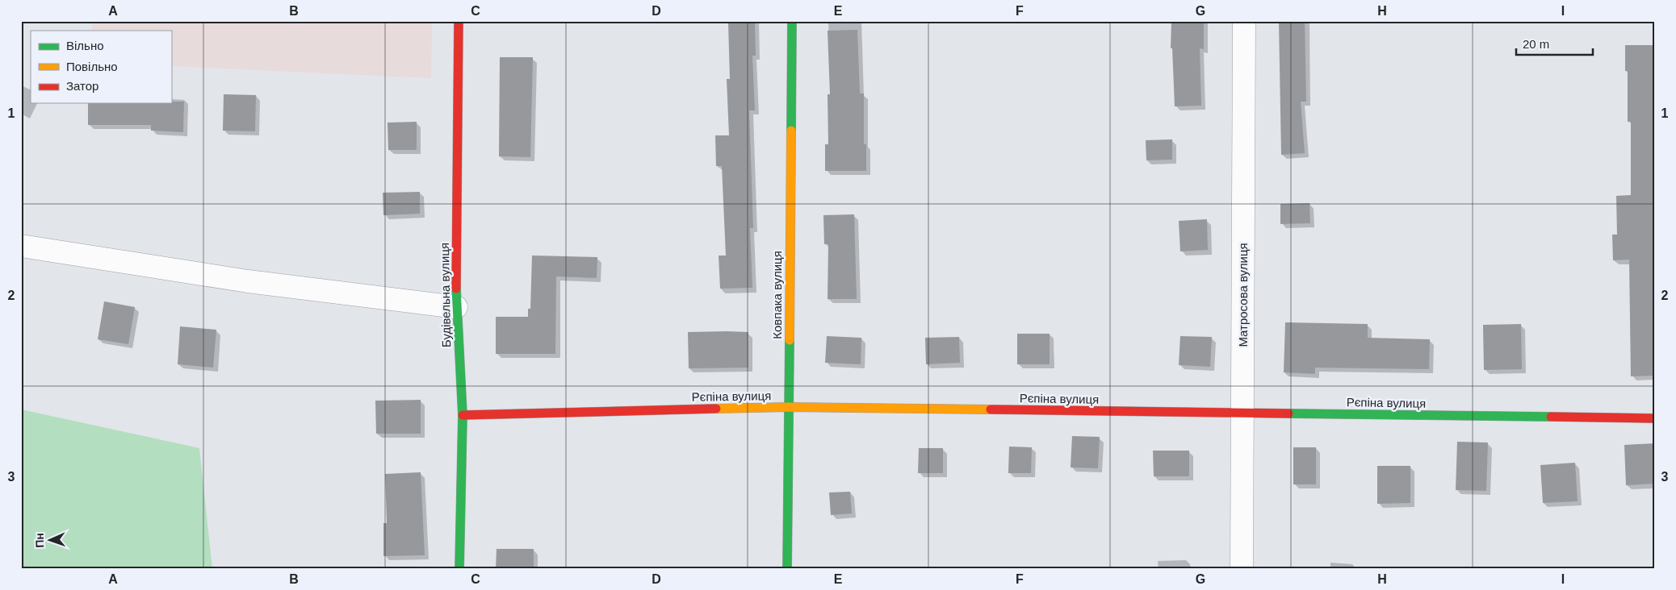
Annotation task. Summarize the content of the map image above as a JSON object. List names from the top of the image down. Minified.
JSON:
{"streets":{"street":["Будівельна вулиця","Ковпака вулиця","Матросова вулиця","Рєпіна вулиця"]},"crossings":[["Будівельна вулиця","Рєпіна вулиця"],["Ковпака вулиця","Рєпіна вулиця"],["Матросова вулиця","Рєпіна вулиця"]],"legend":["Вільно","Повільно","Затор"],"scale_bar":"20 m","north":"left","grid":{"columns":["A","B","C","D","E","F","G","H","I"],"rows":["1","2","3"]}}
